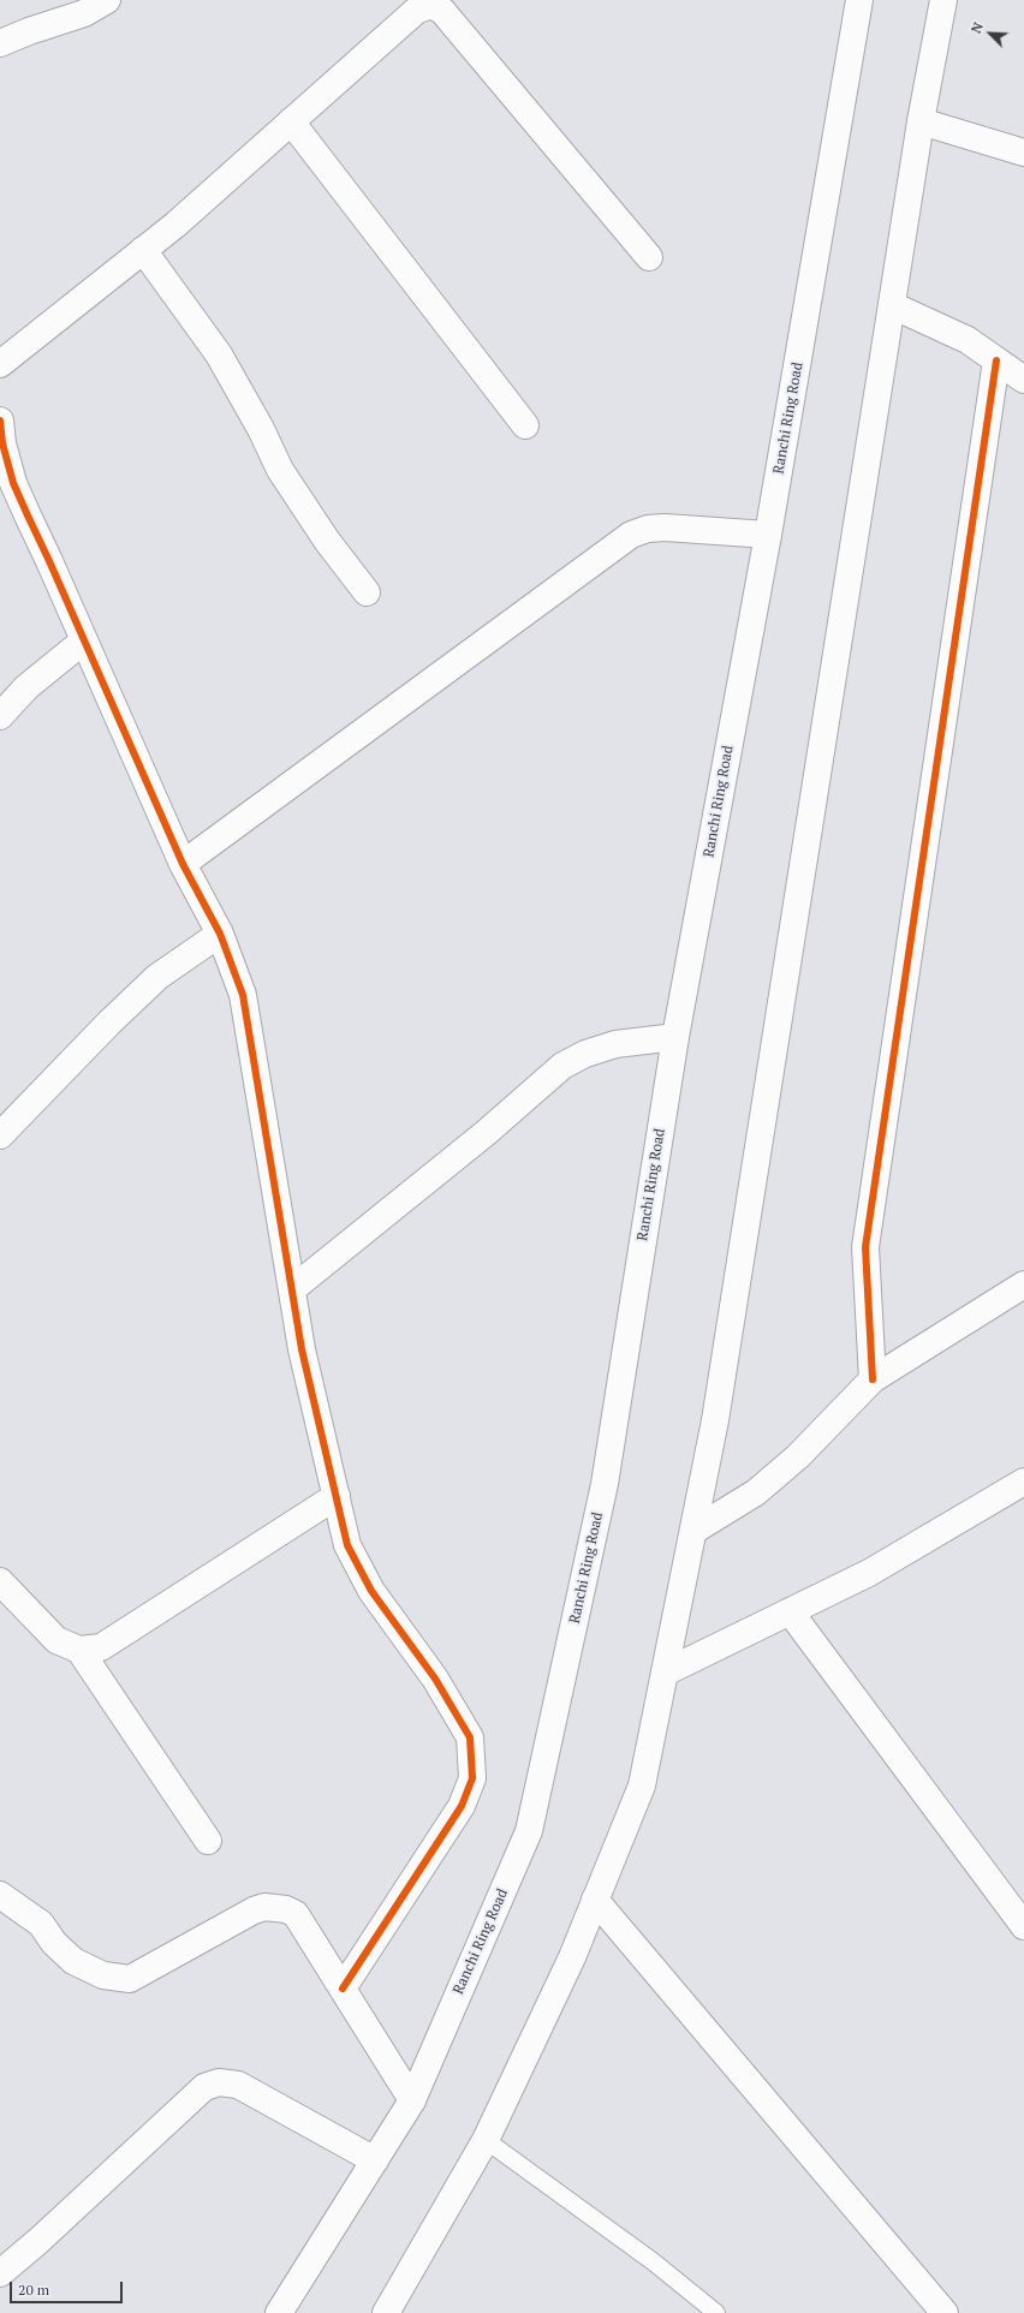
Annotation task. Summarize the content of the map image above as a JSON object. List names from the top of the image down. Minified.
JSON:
{"streets":{"street":["Ranchi Ring Road"]},"scale_bar":"20 m","north":"top left"}
